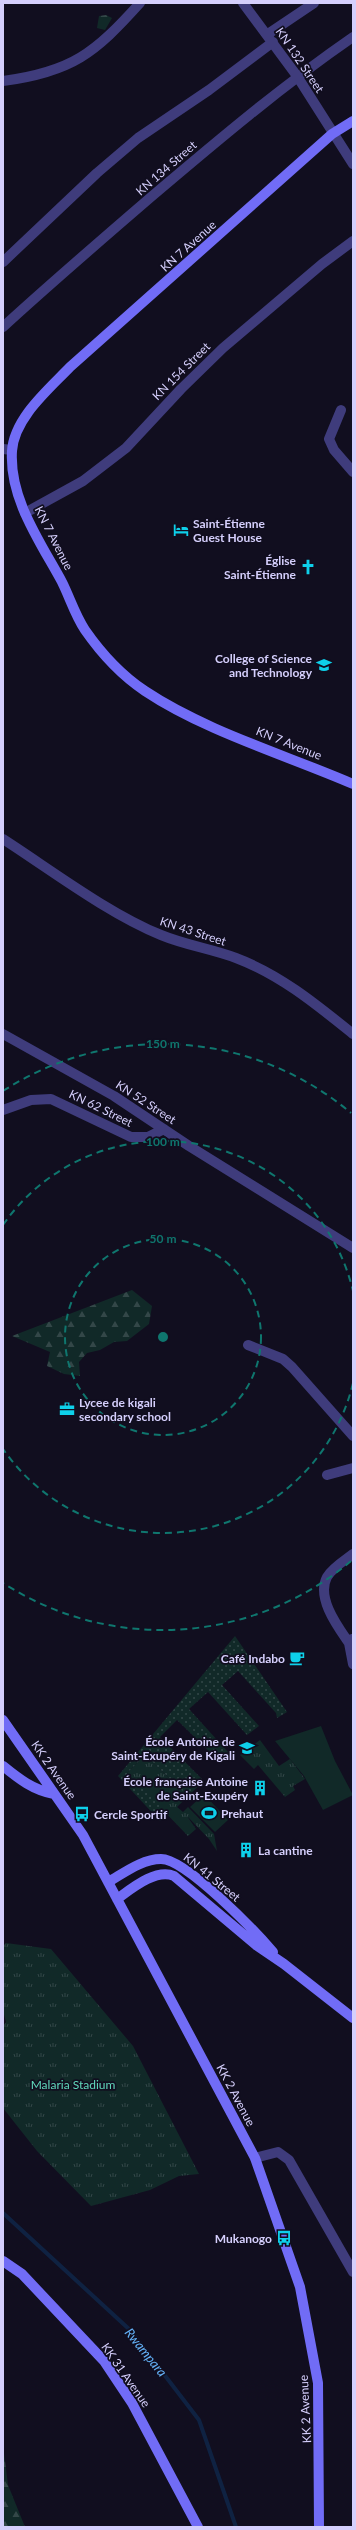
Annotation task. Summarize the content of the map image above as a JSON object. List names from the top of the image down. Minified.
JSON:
{"streets":{"main road":["KN 7 Avenue","KK 2 Avenue","KN 41 Street","KK 31 Avenue"],"street":["KN 132 Street","KN 134 Street","KN 154 Street","KN 43 Street","KN 52 Street","KN 62 Street"]},"crossings":[["KN 132 Street","KN 134 Street"],["KN 132 Street","KN 7 Avenue"],["KN 7 Avenue","KN 154 Street"],["KN 52 Street","KN 62 Street"],["KK 2 Avenue","KN 41 Street"]],"water":["Rwampara"],"parks":["Malaria Stadium"],"places":{"hotel":["Saint-Étienne Guest House"],"church":["Église Saint-Étienne"],"school or university":["College of Science and Technology","École Antoine de Saint-Exupéry de Kigali"],"office":["Lycee de kigali secondary school"],"cafe":["Café Indabo"],"building":["École française Antoine de Saint-Exupéry","La cantine"],"sports":["Prehaut"],"bus stop":["Cercle Sportif","Mukanogo"]},"rings":["150 m","100 m","50 m"]}
